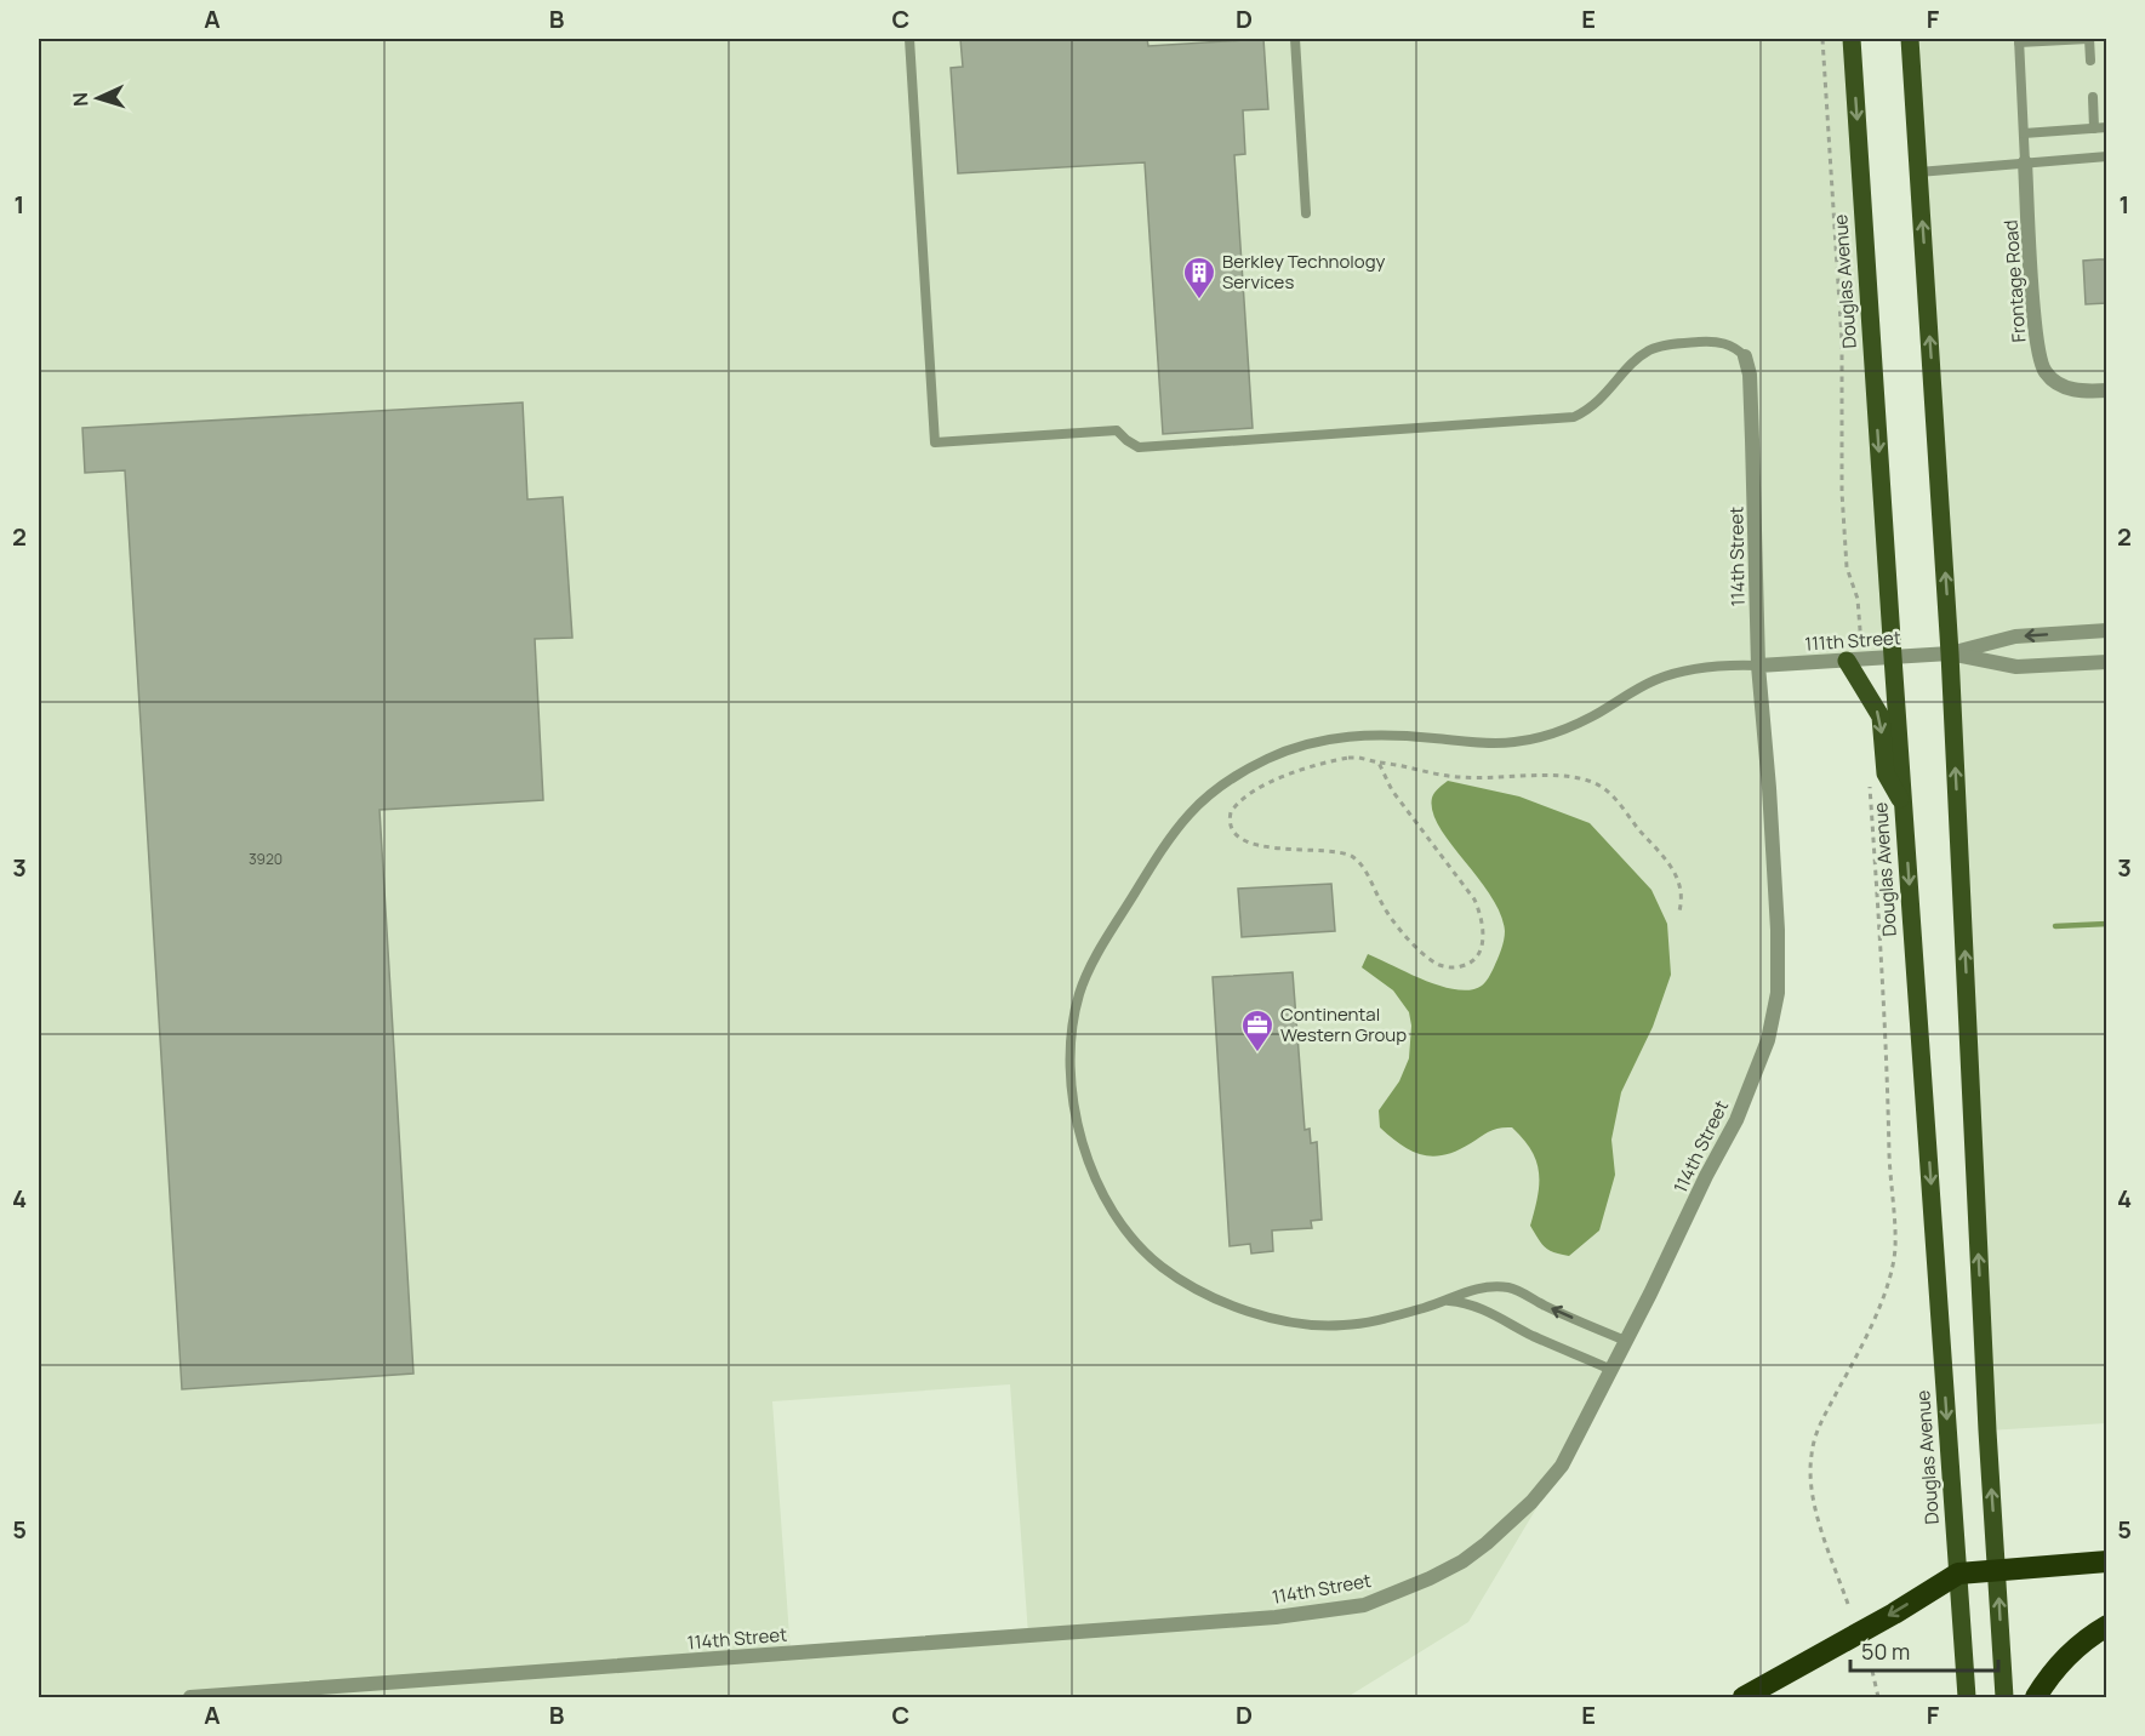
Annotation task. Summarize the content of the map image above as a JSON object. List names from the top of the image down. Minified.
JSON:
{"streets":{"main road":["Douglas Avenue"],"street":["Frontage Road","114th Street","111th Street"]},"crossings":[["Douglas Avenue","111th Street"],["114th Street","111th Street"]],"places":{"building":["Berkley Technology Services"],"office":["Continental Western Group"]},"house_numbers":["3920"],"scale_bar":"50 m","north":"left","grid":{"columns":["A","B","C","D","E","F"],"rows":["1","2","3","4","5"]}}
